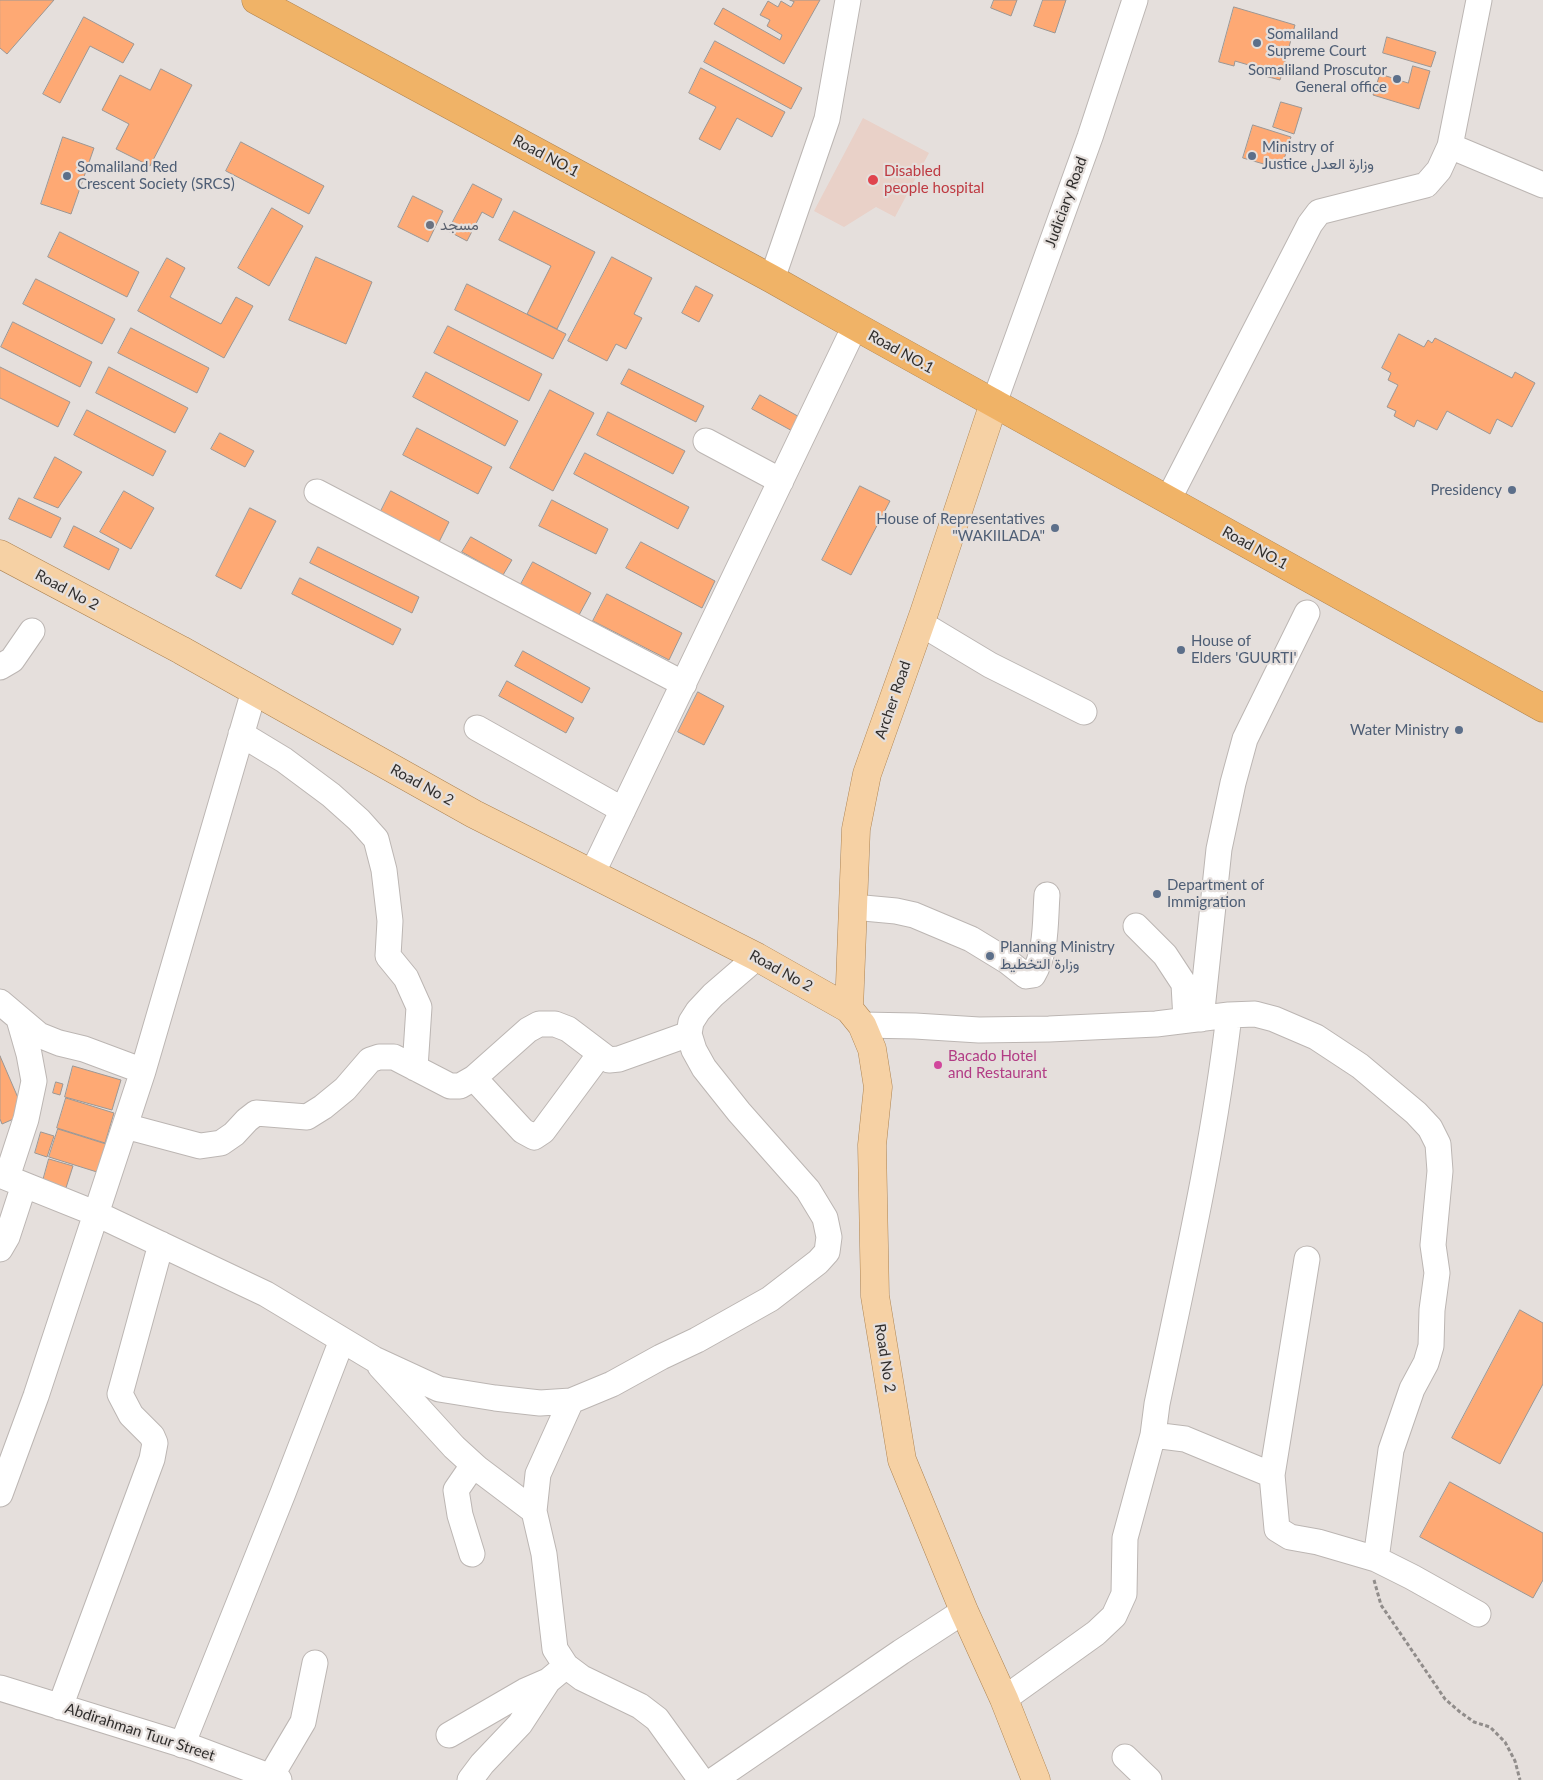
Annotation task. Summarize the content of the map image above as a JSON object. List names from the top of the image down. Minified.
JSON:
{"streets":{"highway":["Road NO.1"],"main road":["Road No 2","Archer Road"],"street":["Judiciary Road","Abdirahman Tuur Street"]},"crossings":[["Road NO.1","Judiciary Road"],["Road NO.1","Archer Road"],["Judiciary Road","Archer Road"],["Road No 2","Archer Road"]],"places":["Somaliland Supreme Court","Somaliland Proscutor General office","Ministry of Justice وزارة العدل","Somaliland Red Crescent Society (SRCS)","Disabled people hospital","مسجد","Presidency","House of Representatives \"WAKIILADA\"","House of Elders 'GUURTI'","Water Ministry","Department of Immigration","Planning Ministry وزارة التخطيط","Bacado Hotel and Restaurant"]}
